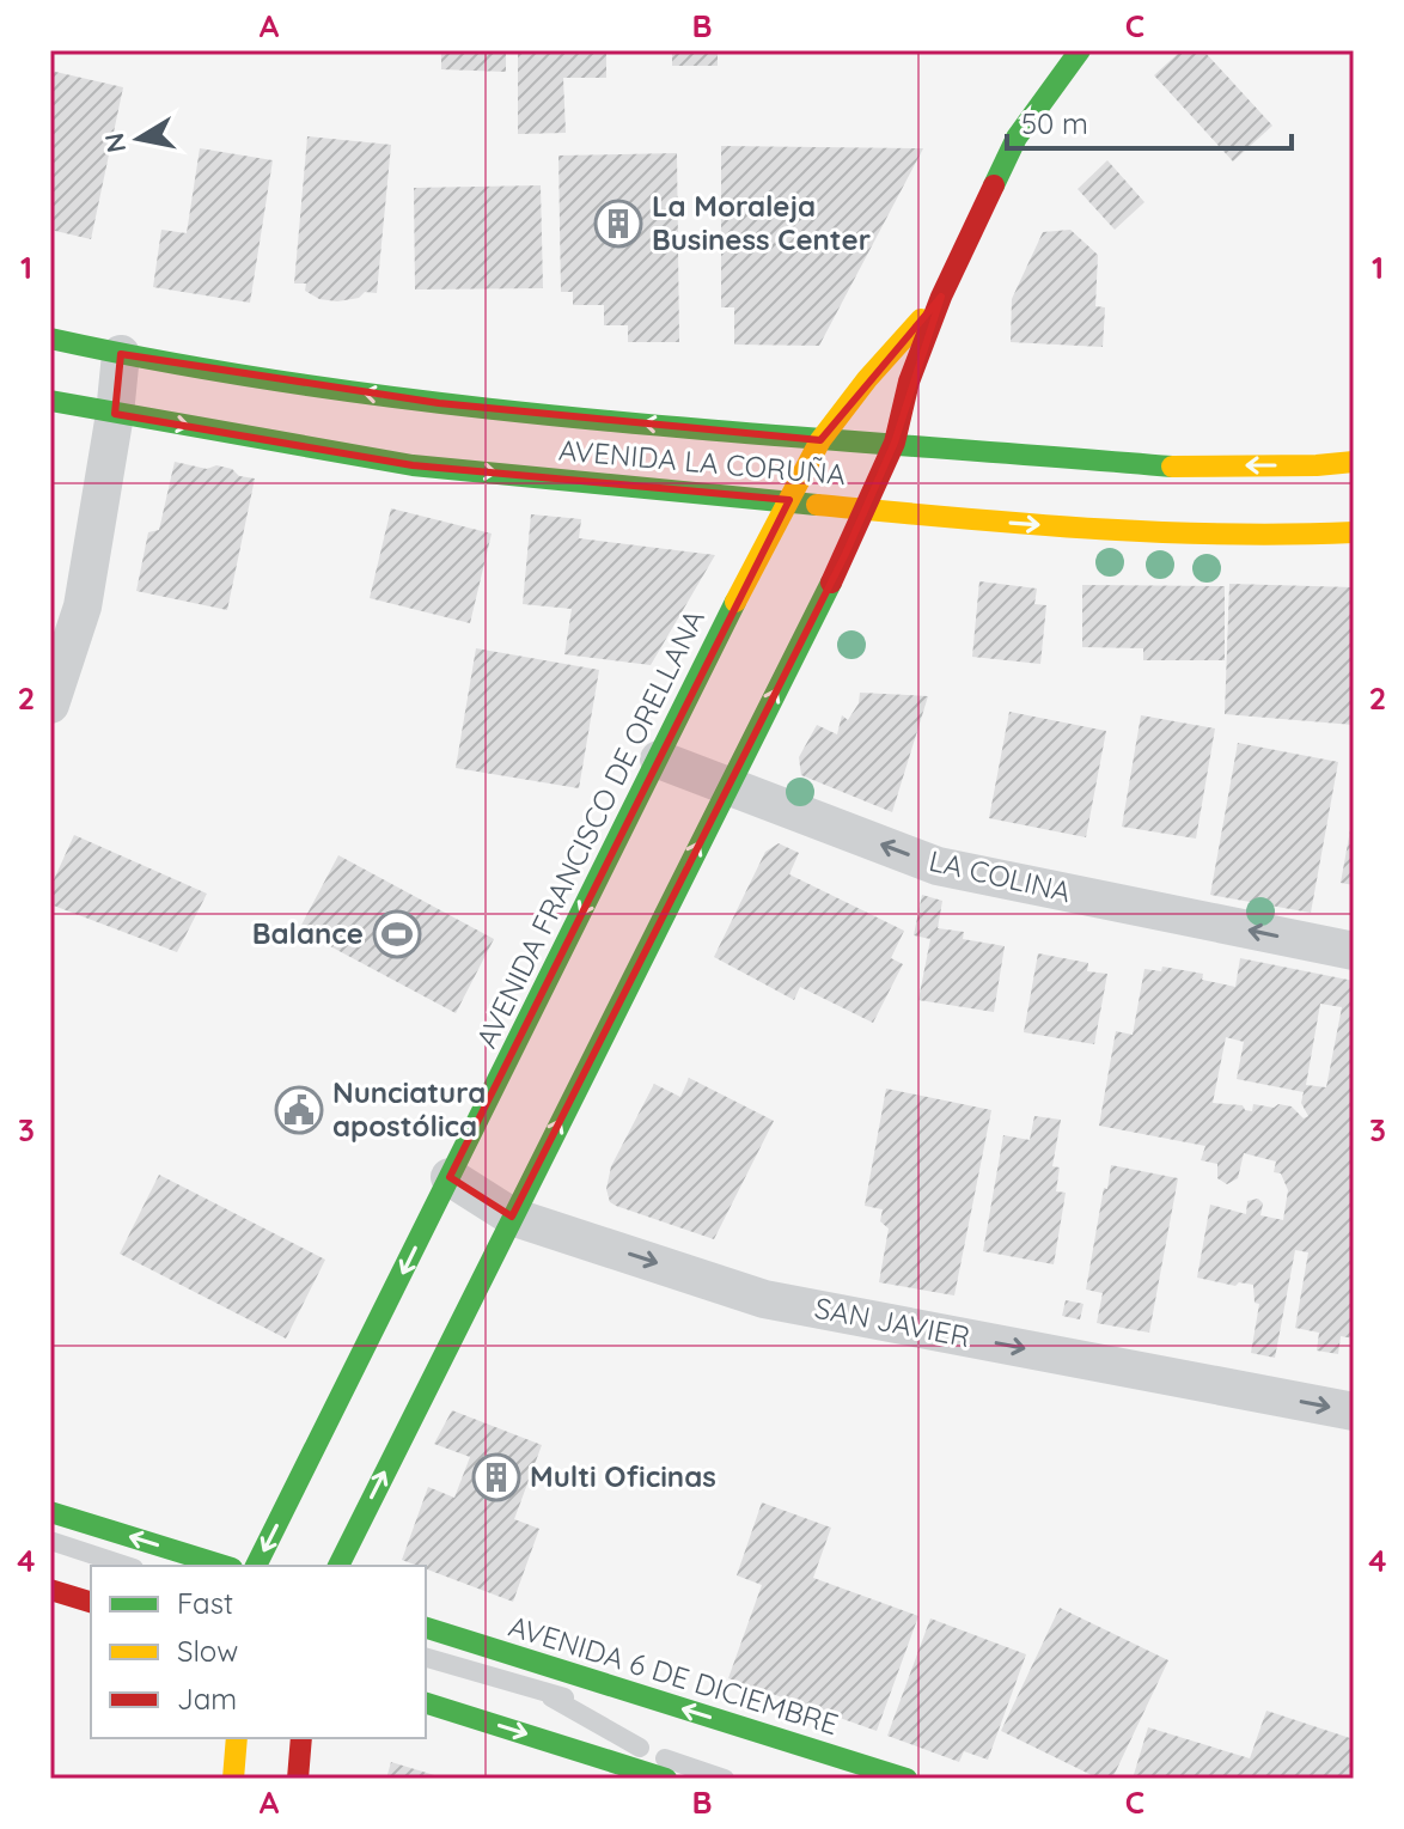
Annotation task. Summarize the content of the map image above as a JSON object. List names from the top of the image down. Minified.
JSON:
{"streets":{"main road":["AVENIDA LA CORUÑA","AVENIDA FRANCISCO DE ORELLANA","AVENIDA 6 DE DICIEMBRE"],"street":["LA COLINA","SAN JAVIER"]},"crossings":[["AVENIDA LA CORUÑA","AVENIDA FRANCISCO DE ORELLANA"],["AVENIDA FRANCISCO DE ORELLANA","LA COLINA"],["AVENIDA FRANCISCO DE ORELLANA","SAN JAVIER"]],"one_way":["LA COLINA","SAN JAVIER"],"places":{"building":["La Moraleja Business Center","Multi Oficinas"],"sports":["Balance"],"public building":["Nunciatura apostólica"]},"legend":["Fast","Slow","Jam"],"scale_bar":"50 m","north":"left","grid":{"columns":["A","B","C"],"rows":["1","2","3","4"]}}
